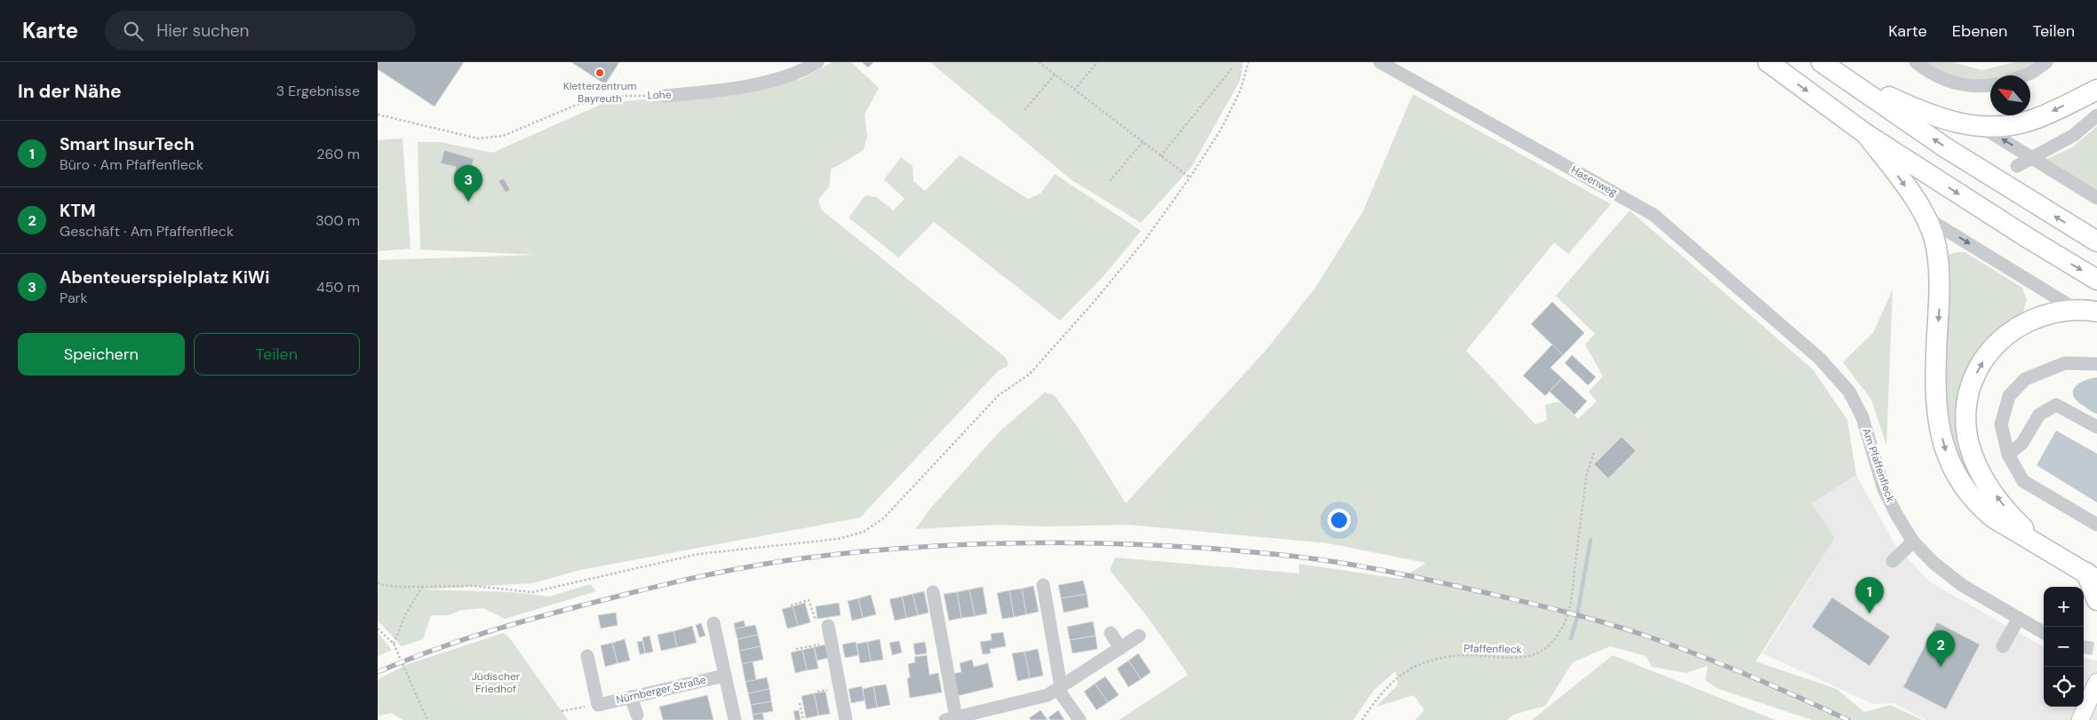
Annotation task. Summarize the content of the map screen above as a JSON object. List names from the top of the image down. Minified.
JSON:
{"streets":{"street":["Lohe","Hasenweg","Am Pfaffenfleck","Nürnberger Straße"],"path":["Pfaffenfleck"]},"crossings":[["Hasenweg","Am Pfaffenfleck"]],"parks":["Jüdischer Friedhof"],"places":["Kletterzentrum Bayreuth"],"north":"top left","page":{"header":"Karte","search":"Hier suchen","nav":["Karte","Ebenen","Teilen"],"heading":["In der Nähe","3 Ergebnisse"],"list":[{"mark":"1","name":"Smart InsurTech","note":"Büro · Am Pfaffenfleck","value":"260 m"},{"mark":"2","name":"KTM","note":"Geschäft · Am Pfaffenfleck","value":"300 m"},{"mark":"3","name":"Abenteuerspielplatz KiWi","note":"Park","value":"450 m"}],"pins":["3","1","2"],"buttons":["Speichern","Teilen"],"map_buttons":["+","−"]}}
